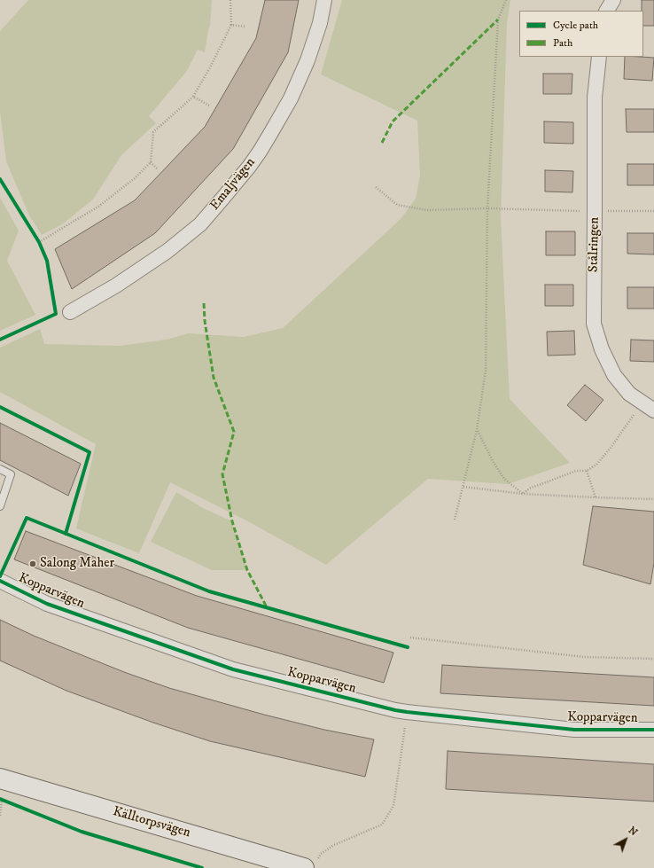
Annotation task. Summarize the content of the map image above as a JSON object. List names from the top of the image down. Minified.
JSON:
{"streets":{"street":["Emaljvägen","Stålringen","Kopparvägen","Källtorpsvägen"]},"places":["Salong Maher"],"legend":["Cycle path","Path"],"north":"top right"}
